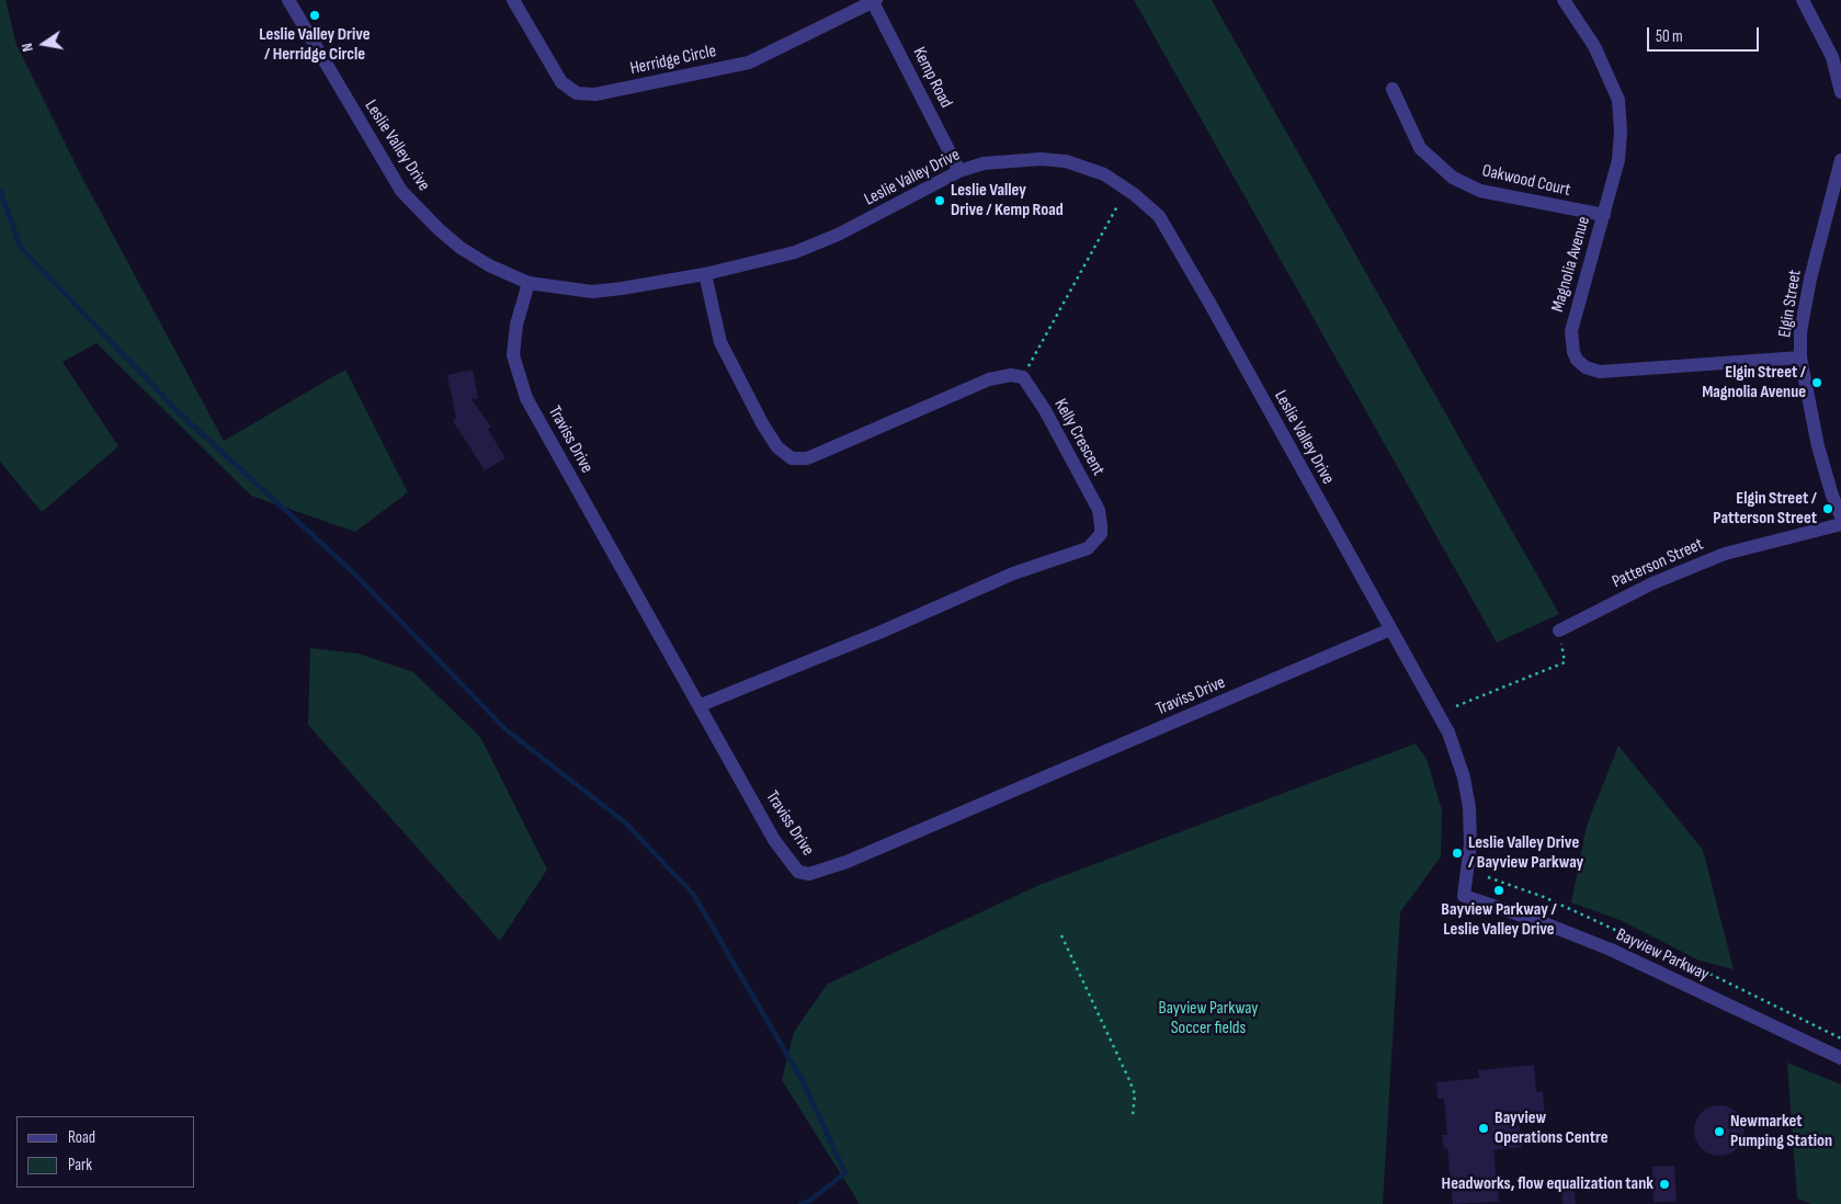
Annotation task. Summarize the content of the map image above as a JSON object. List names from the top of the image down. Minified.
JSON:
{"streets":{"street":["Herridge Circle","Kemp Road","Leslie Valley Drive","Oakwood Court","Magnolia Avenue","Elgin Street","Kelly Crescent","Traviss Drive","Patterson Street","Bayview Parkway"]},"crossings":[["Herridge Circle","Kemp Road"],["Kemp Road","Leslie Valley Drive"],["Leslie Valley Drive","Traviss Drive"],["Leslie Valley Drive","Bayview Parkway"],["Oakwood Court","Magnolia Avenue"],["Magnolia Avenue","Elgin Street"],["Kelly Crescent","Traviss Drive"]],"parks":["Bayview Parkway Soccer fields"],"places":["Leslie Valley Drive / Herridge Circle","Leslie Valley Drive / Kemp Road","Elgin Street / Magnolia Avenue","Elgin Street / Patterson Street","Leslie Valley Drive / Bayview Parkway","Bayview Parkway / Leslie Valley Drive","Bayview Operations Centre","Newmarket Pumping Station","Headworks, flow equalization tank"],"legend":["Road","Park"],"scale_bar":"50 m","north":"left"}
